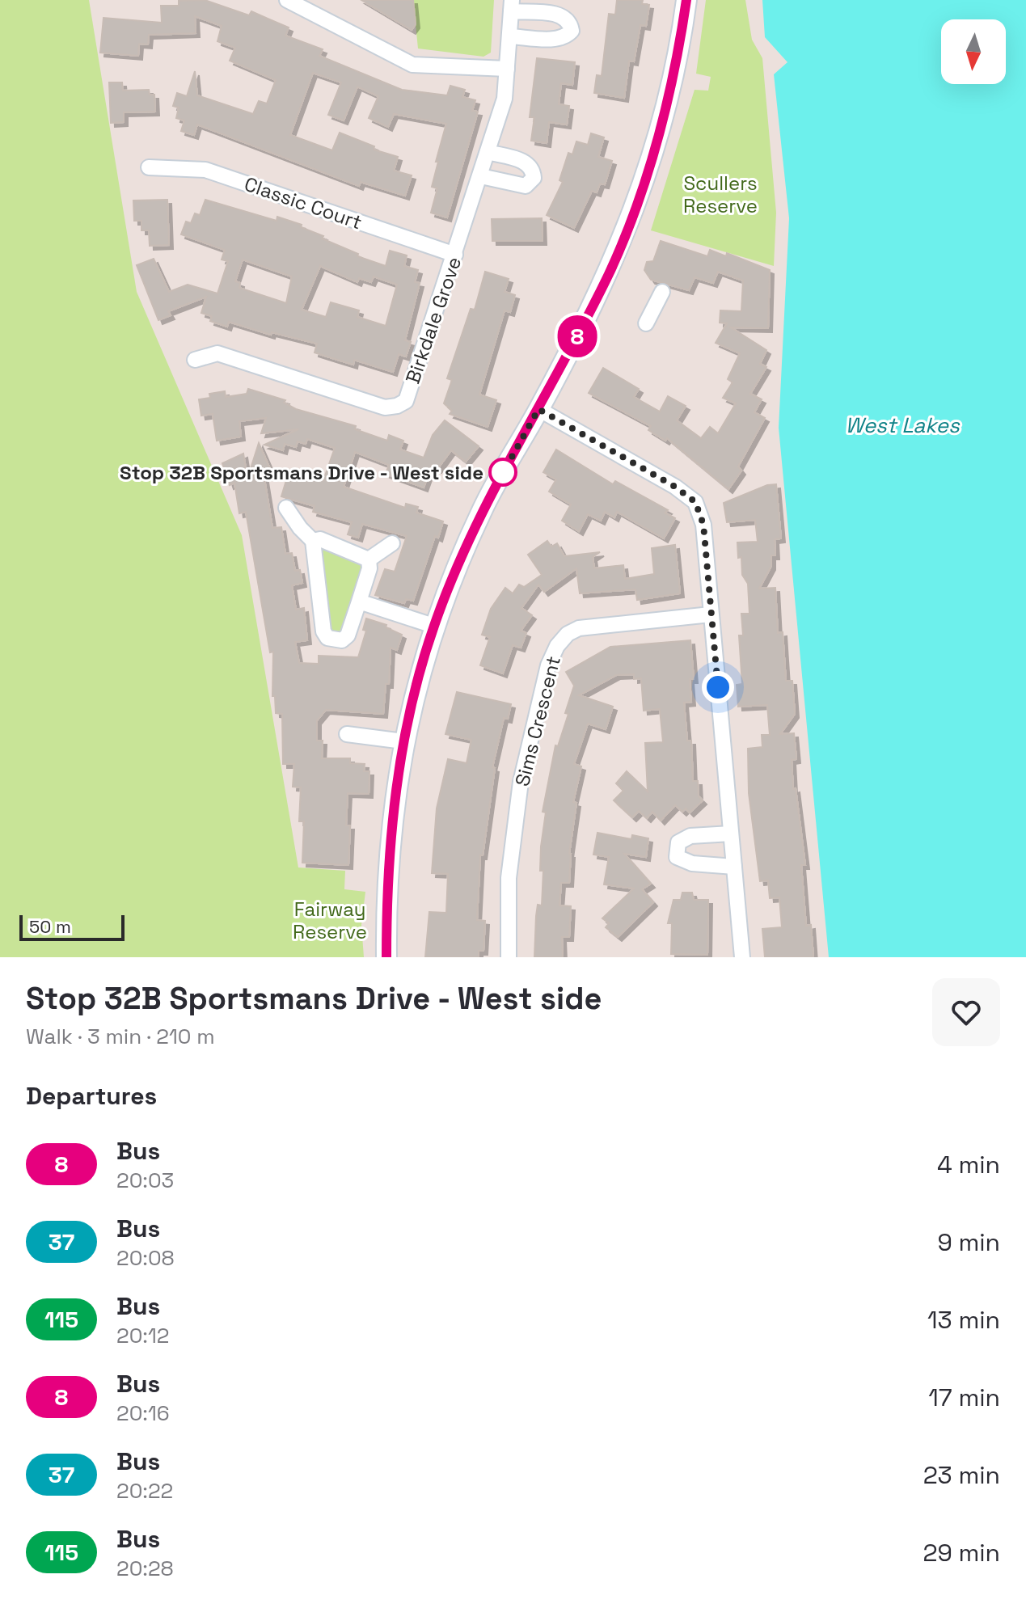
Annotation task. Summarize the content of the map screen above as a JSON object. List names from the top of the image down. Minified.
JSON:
{"streets":{"street":["Classic Court","Birkdale Grove","Sims Crescent"]},"crossings":[["Classic Court","Birkdale Grove"]],"water":["West Lakes"],"parks":["Scullers Reserve","Fairway Reserve"],"places":["Stop 32B Sportsmans Drive - West side"],"lines":["bus line 8"],"scale_bar":"50 m","north":"bottom","page":{"on_map":"8","scale":"50 m","heading":[["Stop 32B Sportsmans Drive - West side","Walk · 3 min · 210 m"],"Departures"],"list":[{"mark":"8","name":"Bus","note":"20:03","value":"4 min"},{"mark":"37","name":"Bus","note":"20:08","value":"9 min"},{"mark":"115","name":"Bus","note":"20:12","value":"13 min"},{"mark":"8","name":"Bus","note":"20:16","value":"17 min"},{"mark":"37","name":"Bus","note":"20:22","value":"23 min"},{"mark":"115","name":"Bus","note":"20:28","value":"29 min"}]}}
